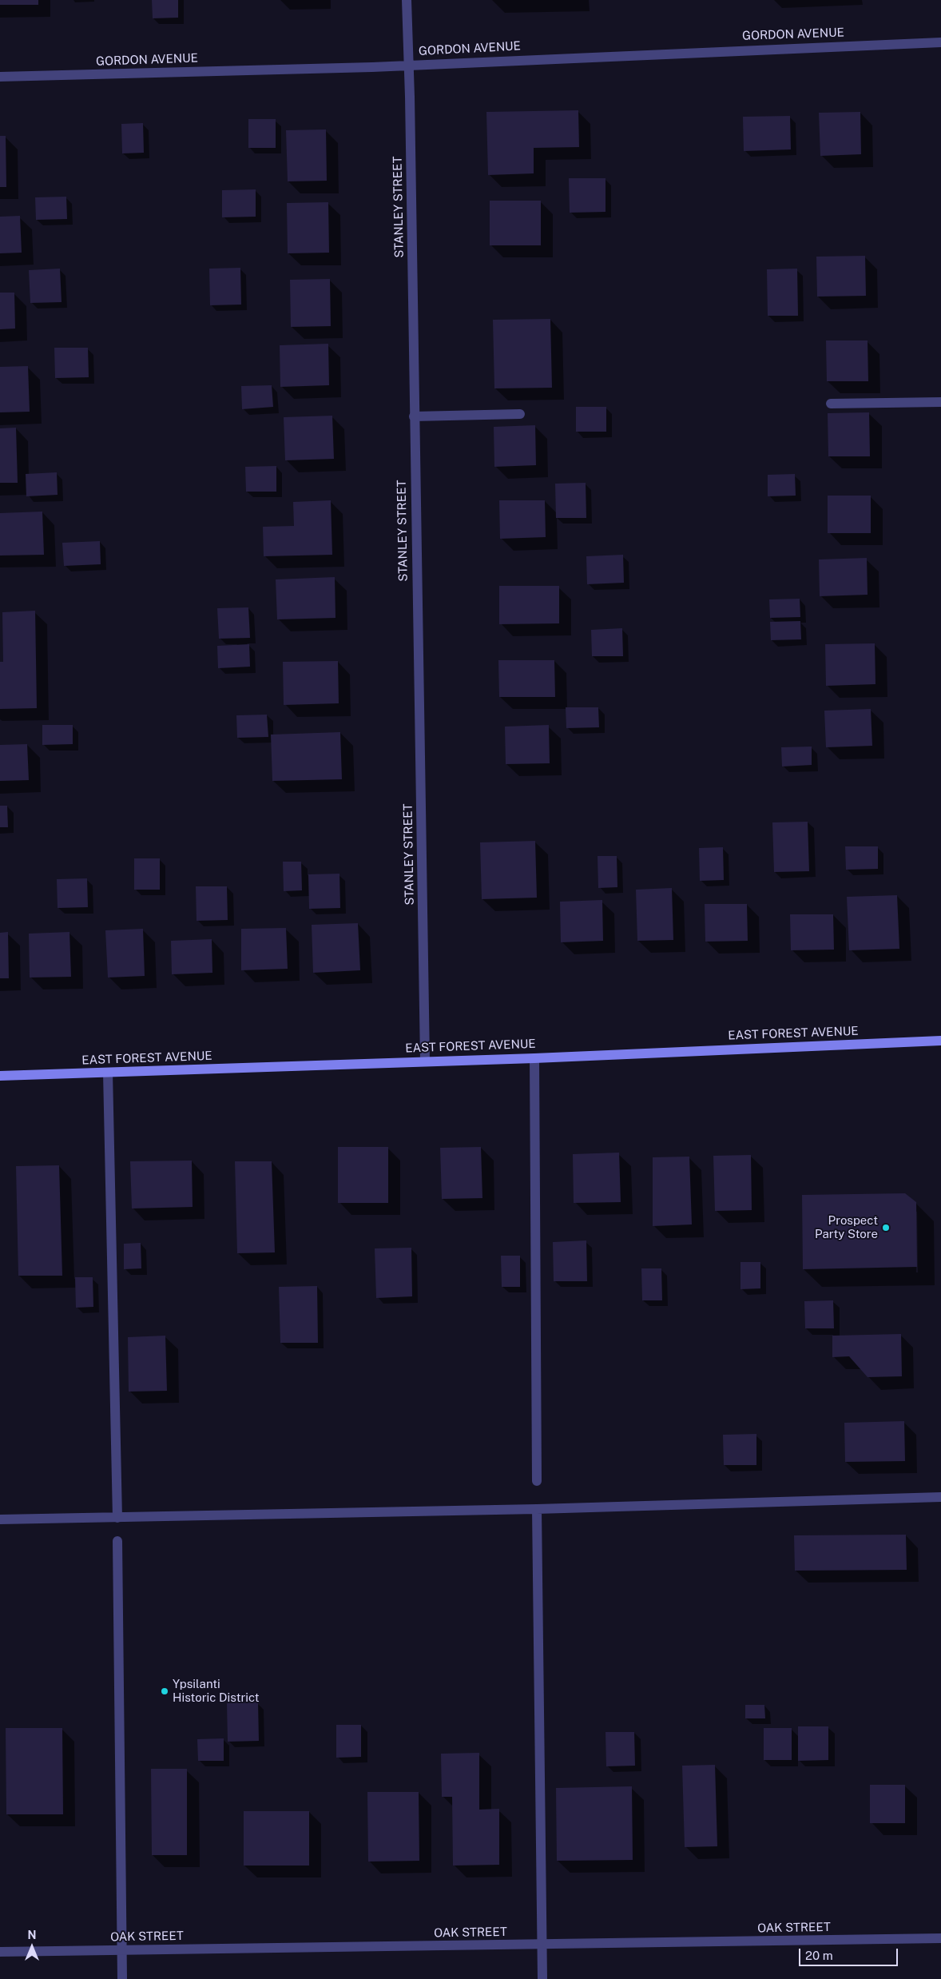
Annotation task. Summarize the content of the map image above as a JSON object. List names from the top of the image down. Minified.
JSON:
{"streets":{"main road":["EAST FOREST AVENUE"],"street":["GORDON AVENUE","STANLEY STREET","OAK STREET"]},"crossings":[["GORDON AVENUE","STANLEY STREET"],["STANLEY STREET","EAST FOREST AVENUE"]],"places":["Prospect Party Store","Ypsilanti Historic District"],"scale_bar":"20 m","north":"top"}
